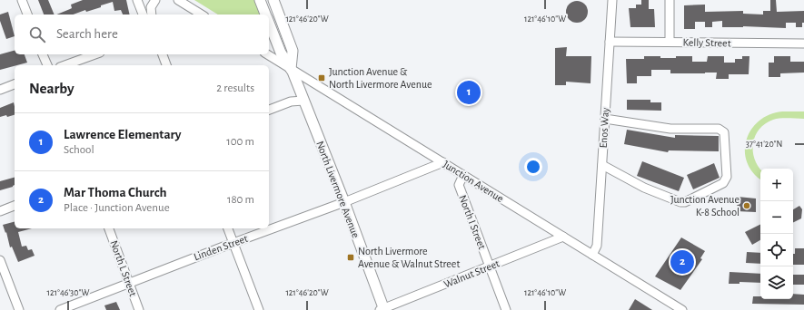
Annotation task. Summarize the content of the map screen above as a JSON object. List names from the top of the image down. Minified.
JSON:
{"streets":{"main road":["North Livermore Avenue"],"street":["Kelly Street","Enos Way","Junction Avenue","North I Street","Linden Street","North L Street","Walnut Street"]},"crossings":[["Kelly Street","Enos Way"],["Enos Way","Junction Avenue"],["Junction Avenue","North Livermore Avenue"],["Junction Avenue","North I Street"],["Junction Avenue","Linden Street"],["Junction Avenue","Walnut Street"],["North Livermore Avenue","Linden Street"],["North Livermore Avenue","Walnut Street"],["North I Street","Walnut Street"],["Linden Street","North L Street"]],"places":{"transit":["Junction Avenue & North Livermore Avenue","North Livermore Avenue & Walnut Street"],"other":["Junction Avenue K-8 School"]},"page":{"search":"Search here","heading":["Nearby","2 results"],"pins":["1","2"],"list":[{"mark":"1","name":"Lawrence Elementary","note":"School","value":"100 m"},{"mark":"2","name":"Mar Thoma Church","note":"Place · Junction Avenue","value":"180 m"}],"map_buttons":["+","−"]},"coordinates":["121°46'20\"W","121°46'10\"W","37°41'20\"N","121°46'30\"W"]}
